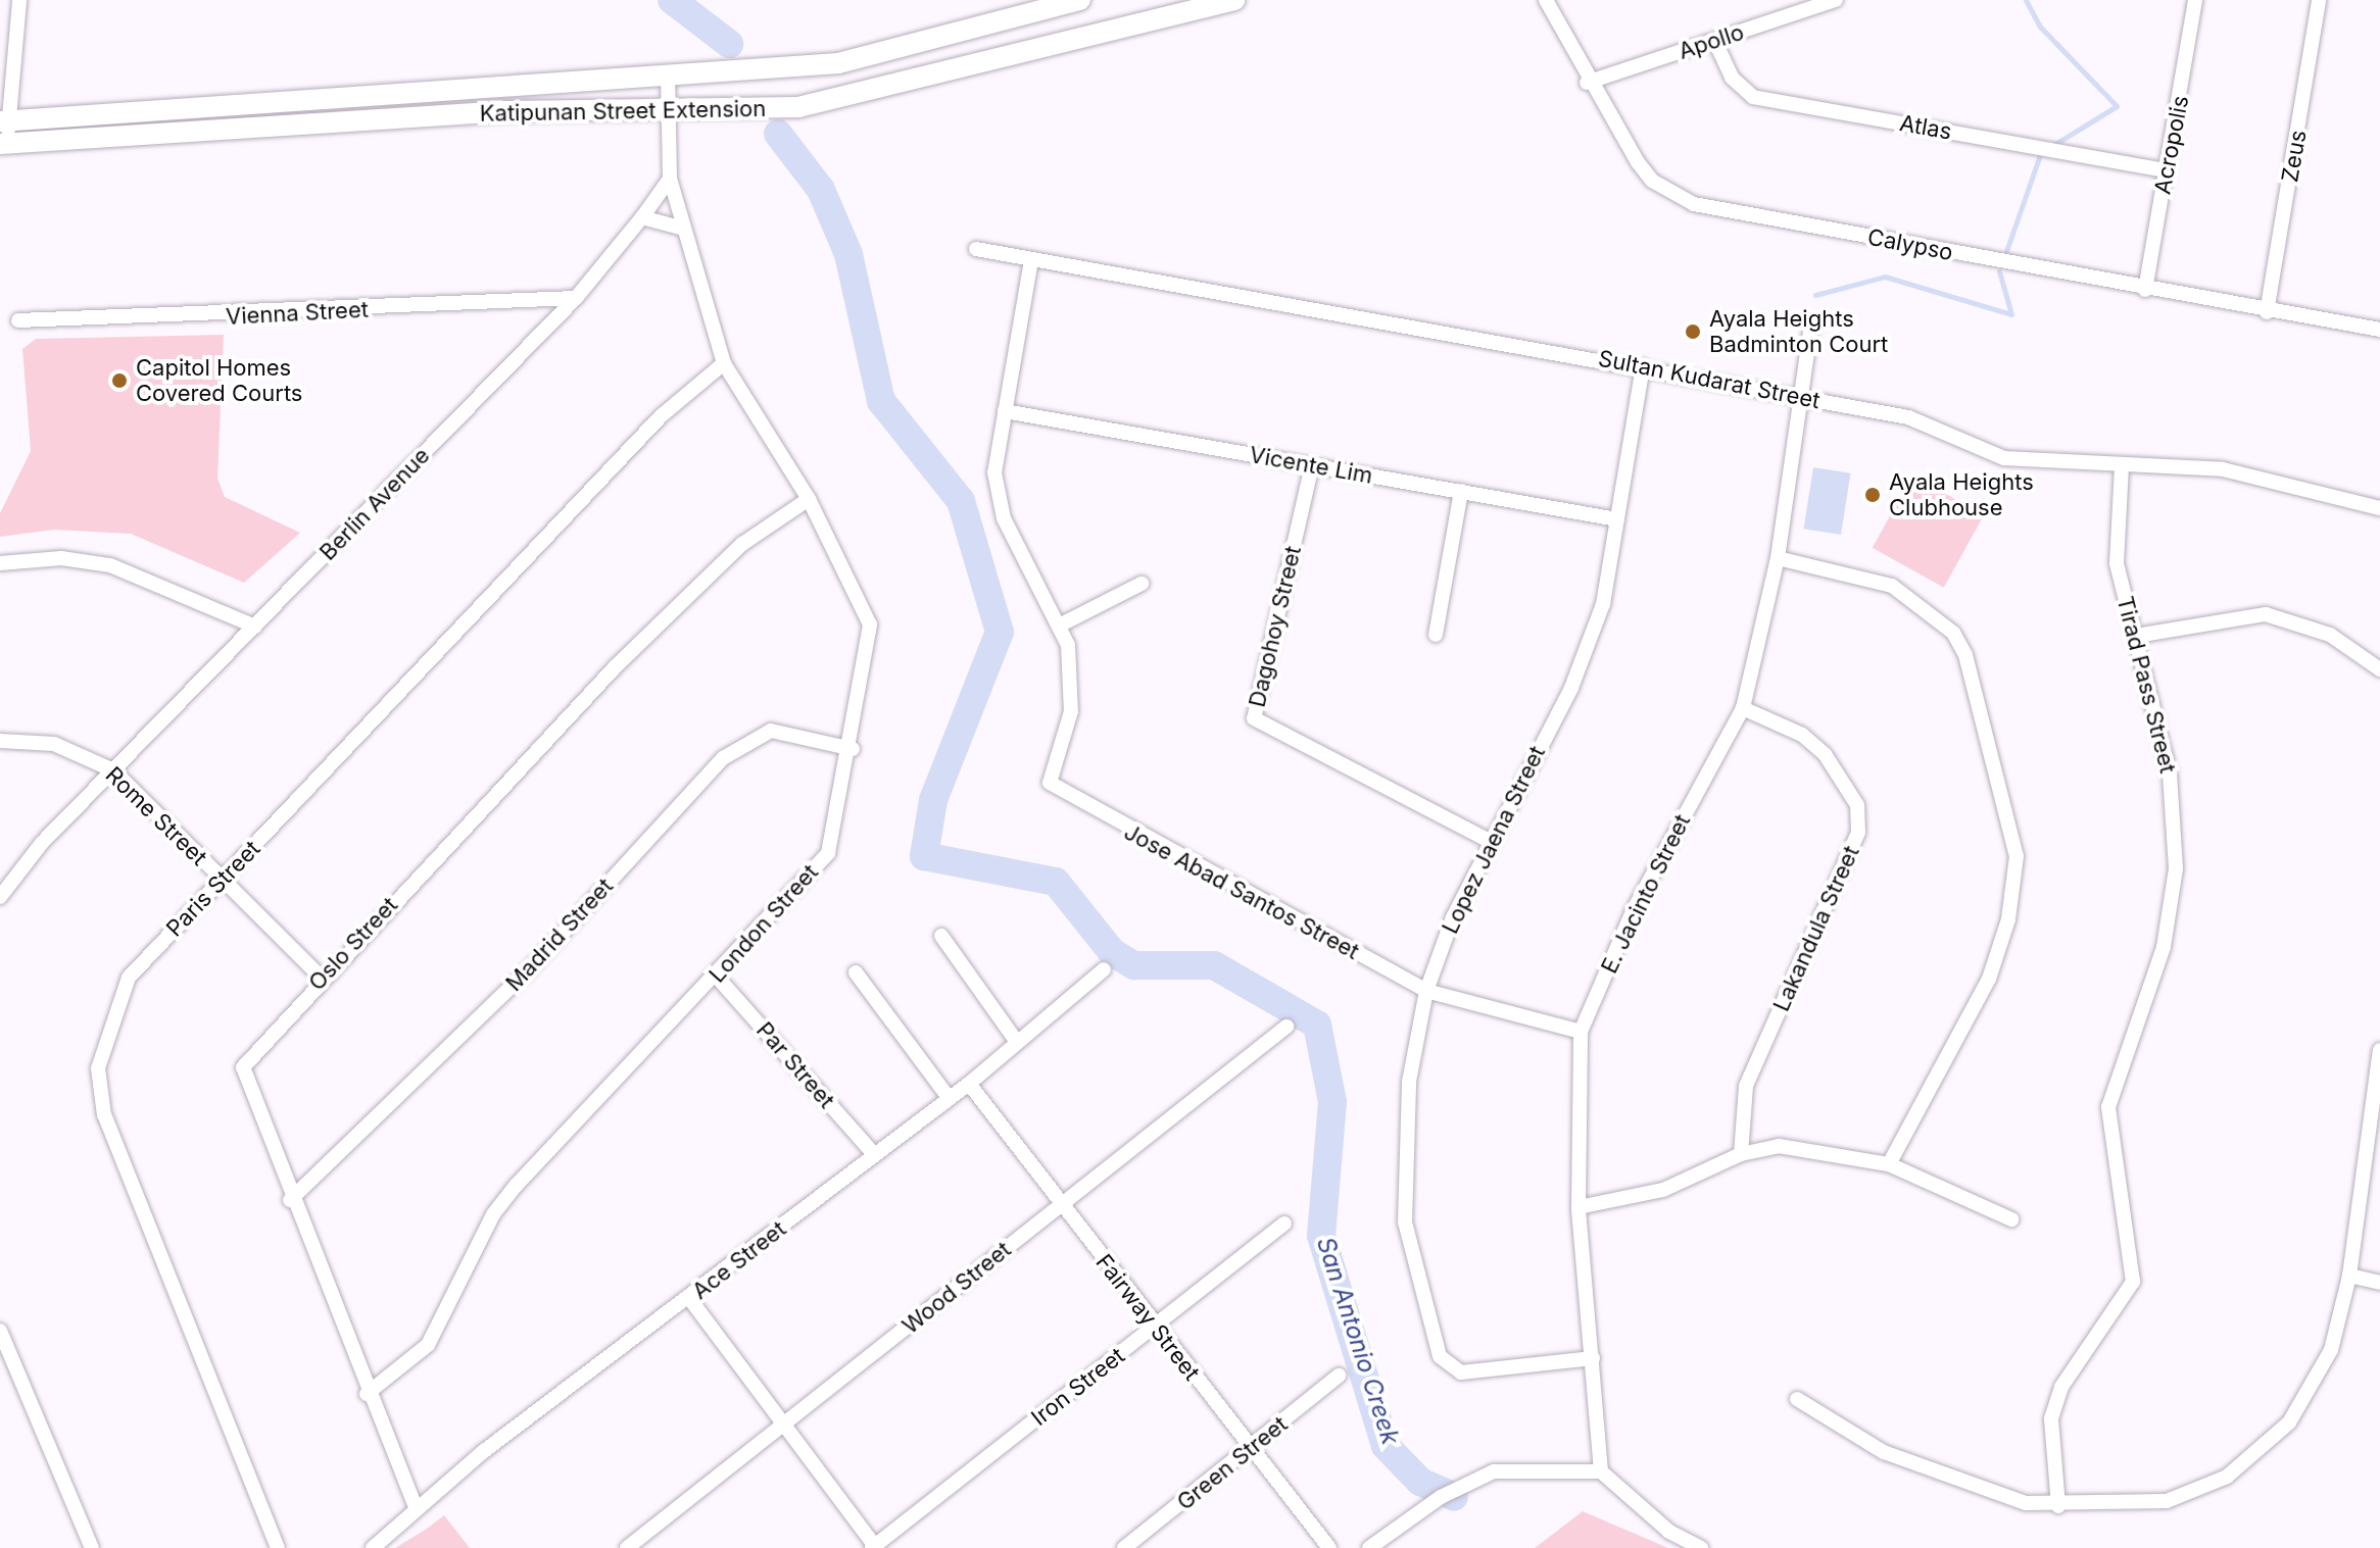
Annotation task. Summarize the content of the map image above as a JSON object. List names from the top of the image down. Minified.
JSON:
{"streets":{"street":["Apollo","Katipunan Street Extension","Atlas","Acropolis","Zeus","Calypso","Vienna Street","Sultan Kudarat Street","Vicente Lim","Berlin Avenue","Dagohoy Street","Tirad Pass Street","Rome Street","Lopez Jaena Street","Paris Street","Jose Abad Santos Street","E. Jacinto Street","London Street","Lakandula Street","Madrid Street","Oslo Street","Par Street","Ace Street","Wood Street","Fairway Street","Iron Street","Green Street"]},"crossings":[["Apollo","Atlas"],["Apollo","Calypso"],["Atlas","Acropolis"],["Acropolis","Calypso"],["Zeus","Calypso"],["Vienna Street","Berlin Avenue"],["Sultan Kudarat Street","Tirad Pass Street"],["Sultan Kudarat Street","Lopez Jaena Street"],["Sultan Kudarat Street","E. Jacinto Street"],["Vicente Lim","Dagohoy Street"],["Vicente Lim","Lopez Jaena Street"],["Berlin Avenue","Rome Street"],["Berlin Avenue","London Street"],["Dagohoy Street","Lopez Jaena Street"],["Rome Street","Paris Street"],["Rome Street","Oslo Street"],["Lopez Jaena Street","Jose Abad Santos Street"],["Lopez Jaena Street","E. Jacinto Street"],["Paris Street","London Street"],["Jose Abad Santos Street","E. Jacinto Street"],["E. Jacinto Street","Lakandula Street"],["London Street","Madrid Street"],["London Street","Oslo Street"],["London Street","Par Street"],["Madrid Street","Oslo Street"],["Oslo Street","Ace Street"],["Par Street","Ace Street"],["Ace Street","Fairway Street"],["Wood Street","Fairway Street"],["Fairway Street","Iron Street"],["Fairway Street","Green Street"]],"water":["San Antonio Creek"],"places":["Ayala Heights Badminton Court","Capitol Homes Covered Courts","Ayala Heights Clubhouse"]}
